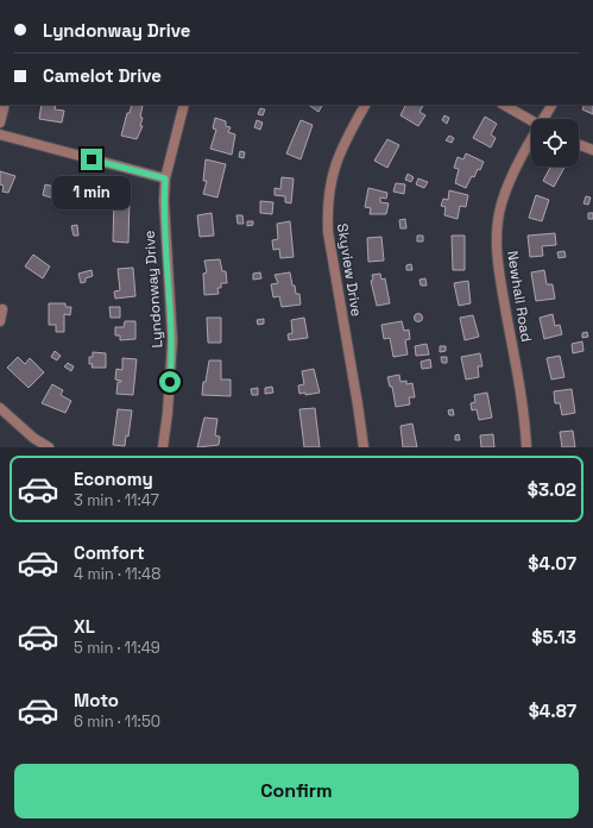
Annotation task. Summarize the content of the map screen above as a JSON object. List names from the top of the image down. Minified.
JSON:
{"streets":{"street":["Skyview Drive","Lyndonway Drive","Newhall Road"]},"page":{"banner":["Lyndonway Drive","Camelot Drive"],"bubble":"1 min","list":[{"name":"Economy","note":"3 min · 11:47","value":"$3.02"},{"name":"Comfort","note":"4 min · 11:48","value":"$4.07"},{"name":"XL","note":"5 min · 11:49","value":"$5.13"},{"name":"Moto","note":"6 min · 11:50","value":"$4.87"}],"buttons":"Confirm"}}
